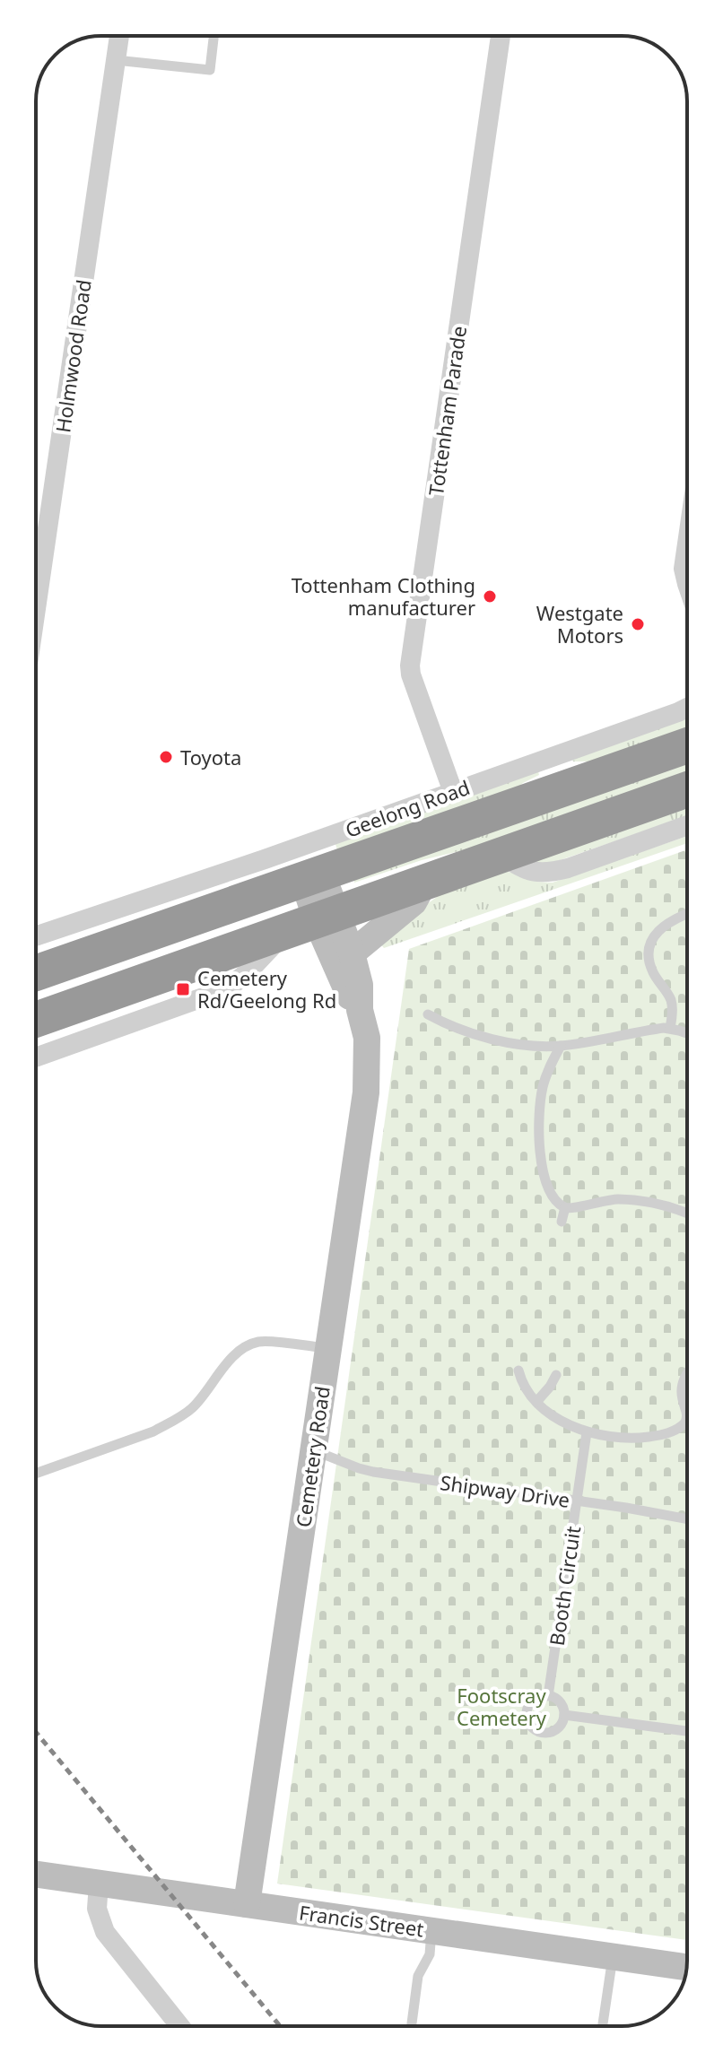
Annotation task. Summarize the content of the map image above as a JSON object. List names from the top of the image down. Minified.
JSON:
{"streets":{"highway":["Geelong Road"],"street":["Holmwood Road","Tottenham Parade","Cemetery Road","Francis Street"],"lane":["Shipway Drive","Booth Circuit"]},"crossings":[["Tottenham Parade","Geelong Road"],["Geelong Road","Cemetery Road"],["Cemetery Road","Shipway Drive"],["Cemetery Road","Francis Street"],["Shipway Drive","Booth Circuit"]],"parks":["Footscray Cemetery"],"places":{"other":["Tottenham Clothing manufacturer","Westgate Motors","Toyota"],"transit":["Cemetery Rd/Geelong Rd"]}}
